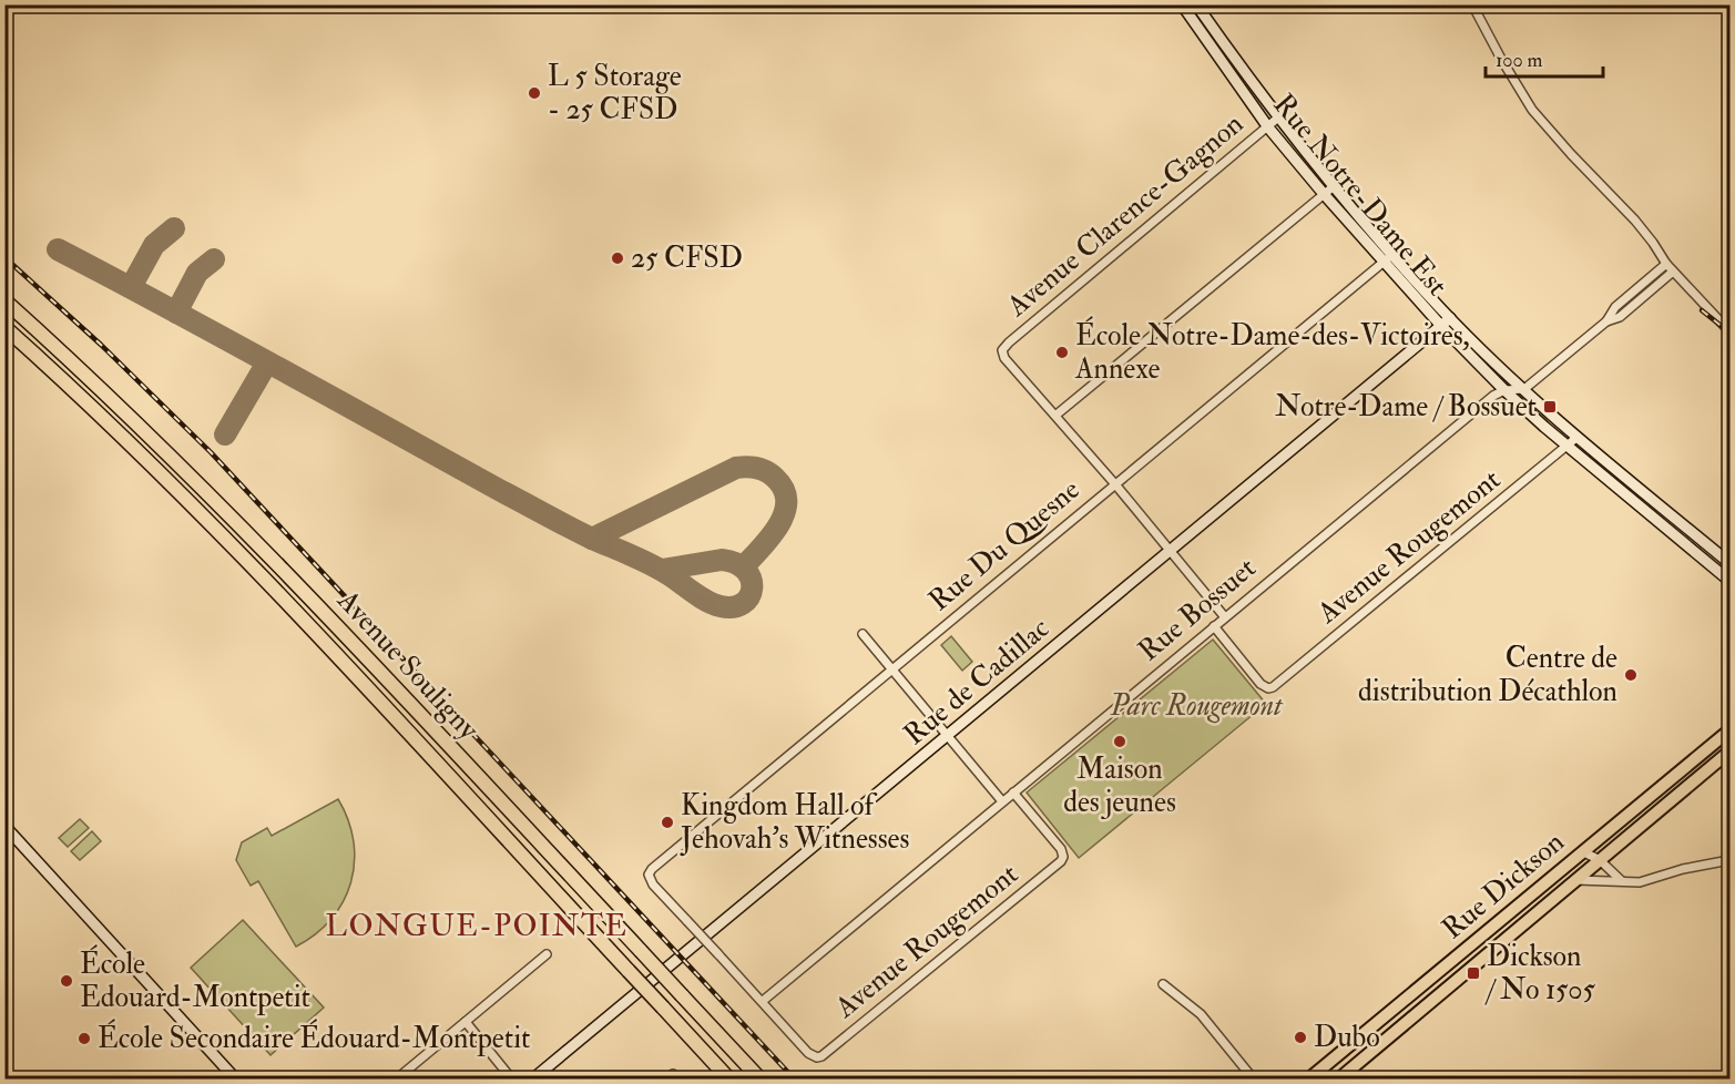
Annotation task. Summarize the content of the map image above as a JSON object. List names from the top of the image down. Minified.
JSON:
{"streets":{"highway":["Avenue Souligny"],"main road":["Rue Notre-Dame Est","Rue de Cadillac","Rue Dickson"],"street":["Avenue Clarence-Gagnon","Rue Du Quesne","Avenue Rougemont","Rue Bossuet"]},"crossings":[["Rue Notre-Dame Est","Avenue Clarence-Gagnon"],["Rue Notre-Dame Est","Rue Du Quesne"],["Rue Notre-Dame Est","Avenue Rougemont"],["Rue Notre-Dame Est","Rue Bossuet"],["Rue Notre-Dame Est","Rue de Cadillac"],["Rue Du Quesne","Avenue Rougemont"],["Rue Du Quesne","Rue Bossuet"],["Avenue Rougemont","Rue Bossuet"]],"districts":["LONGUE-POINTE"],"parks":["Parc Rougemont"],"places":{"other":["L 5 Storage - 25 CFSD","25 CFSD","École Notre-Dame-des-Victoires, Annexe","Centre de distribution Décathlon","Maison des jeunes","Kingdom Hall of Jehovah's Witnesses","École Edouard-Montpetit","Dubo","École Secondaire Édouard-Montpetit"],"transit":["Notre-Dame / Bossuet","Dickson / No 1505"]},"scale_bar":"100 m"}
